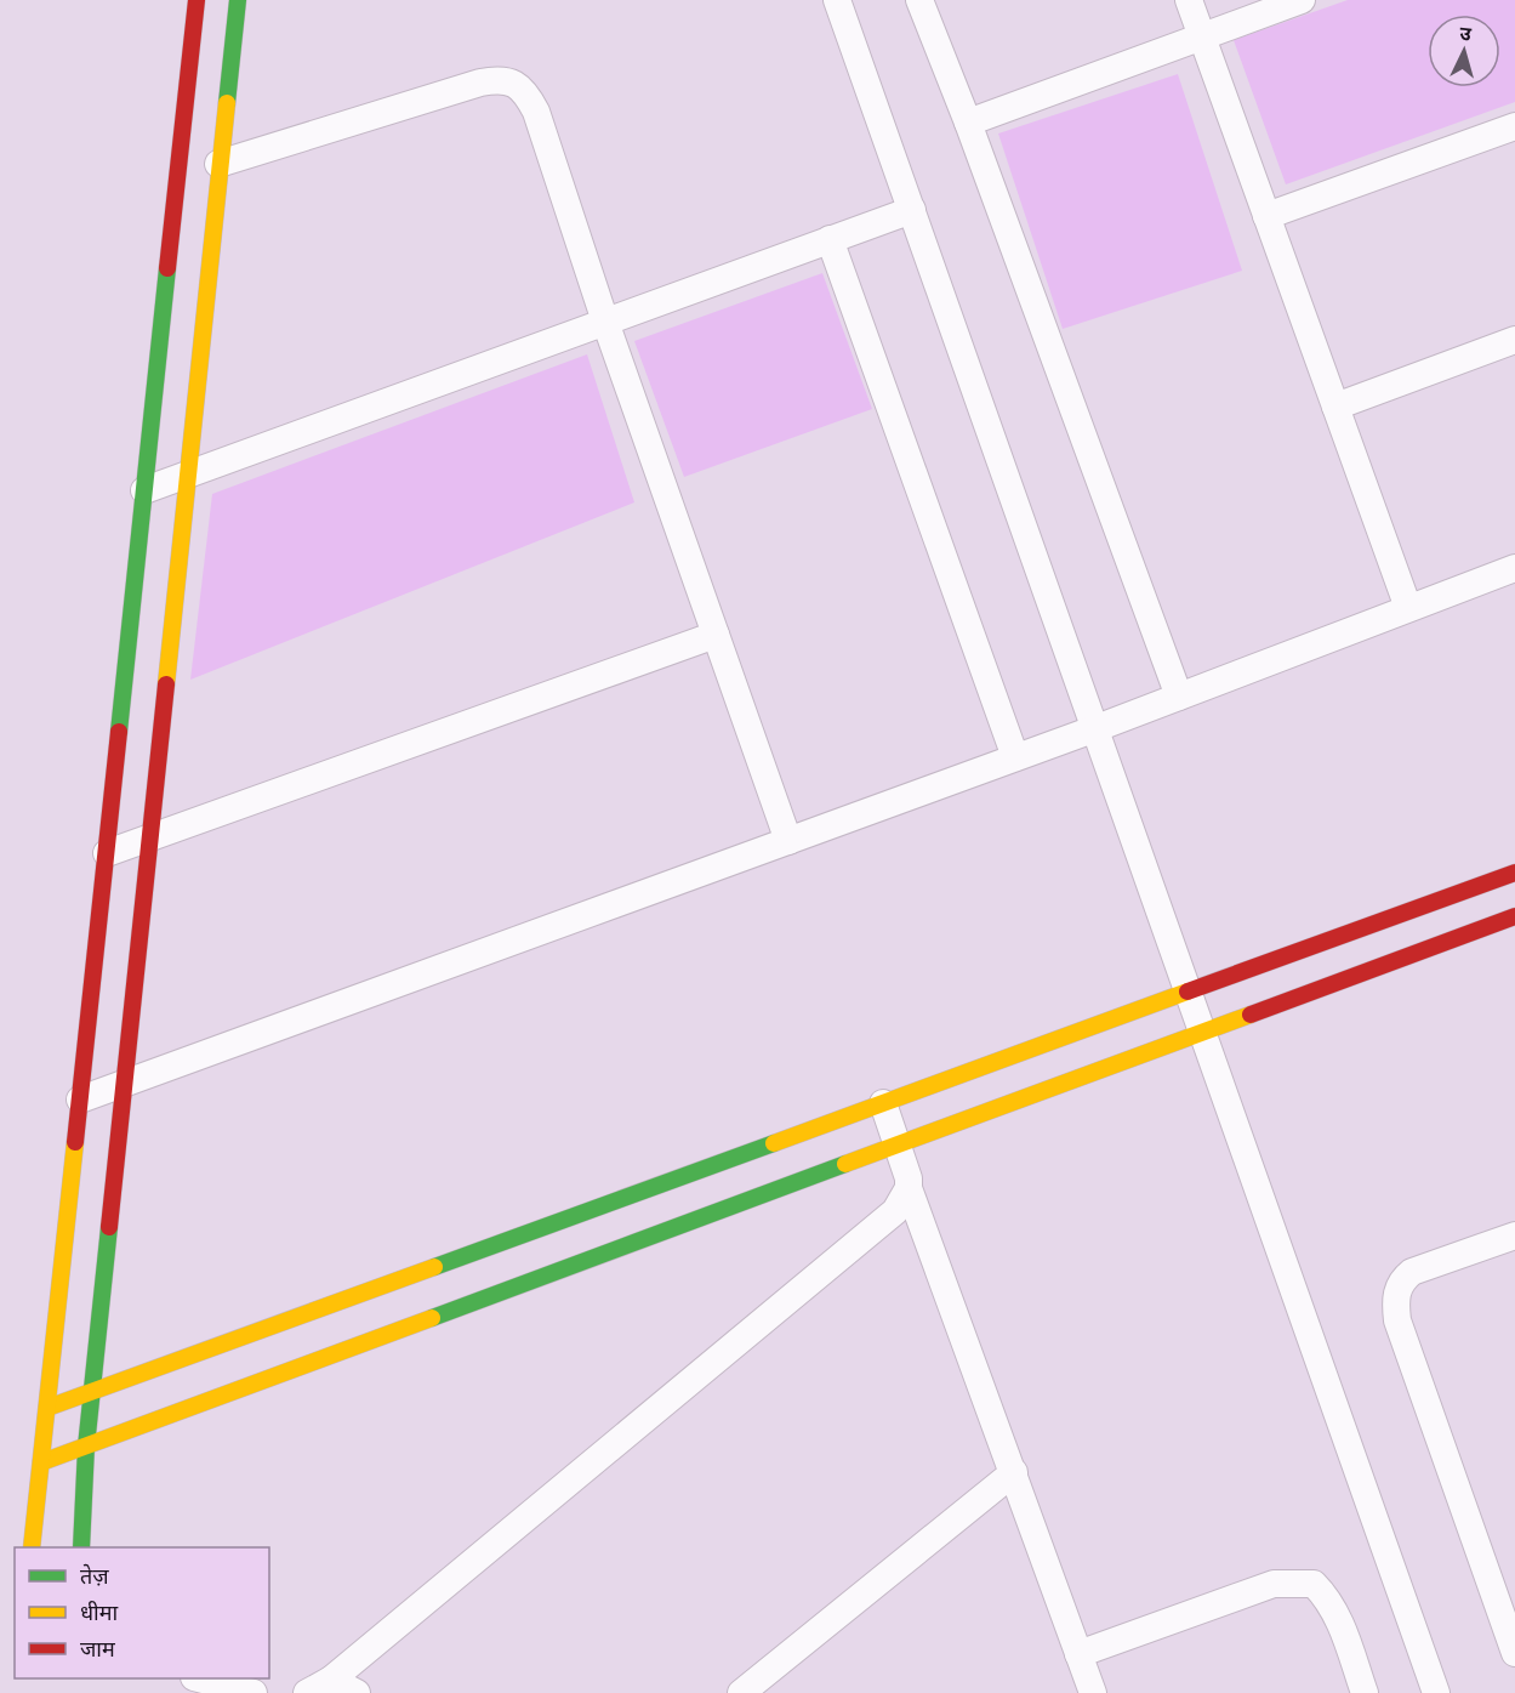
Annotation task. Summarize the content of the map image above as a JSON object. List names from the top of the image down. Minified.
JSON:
{"legend":["तेज़","धीमा","जाम"],"north":"top"}
